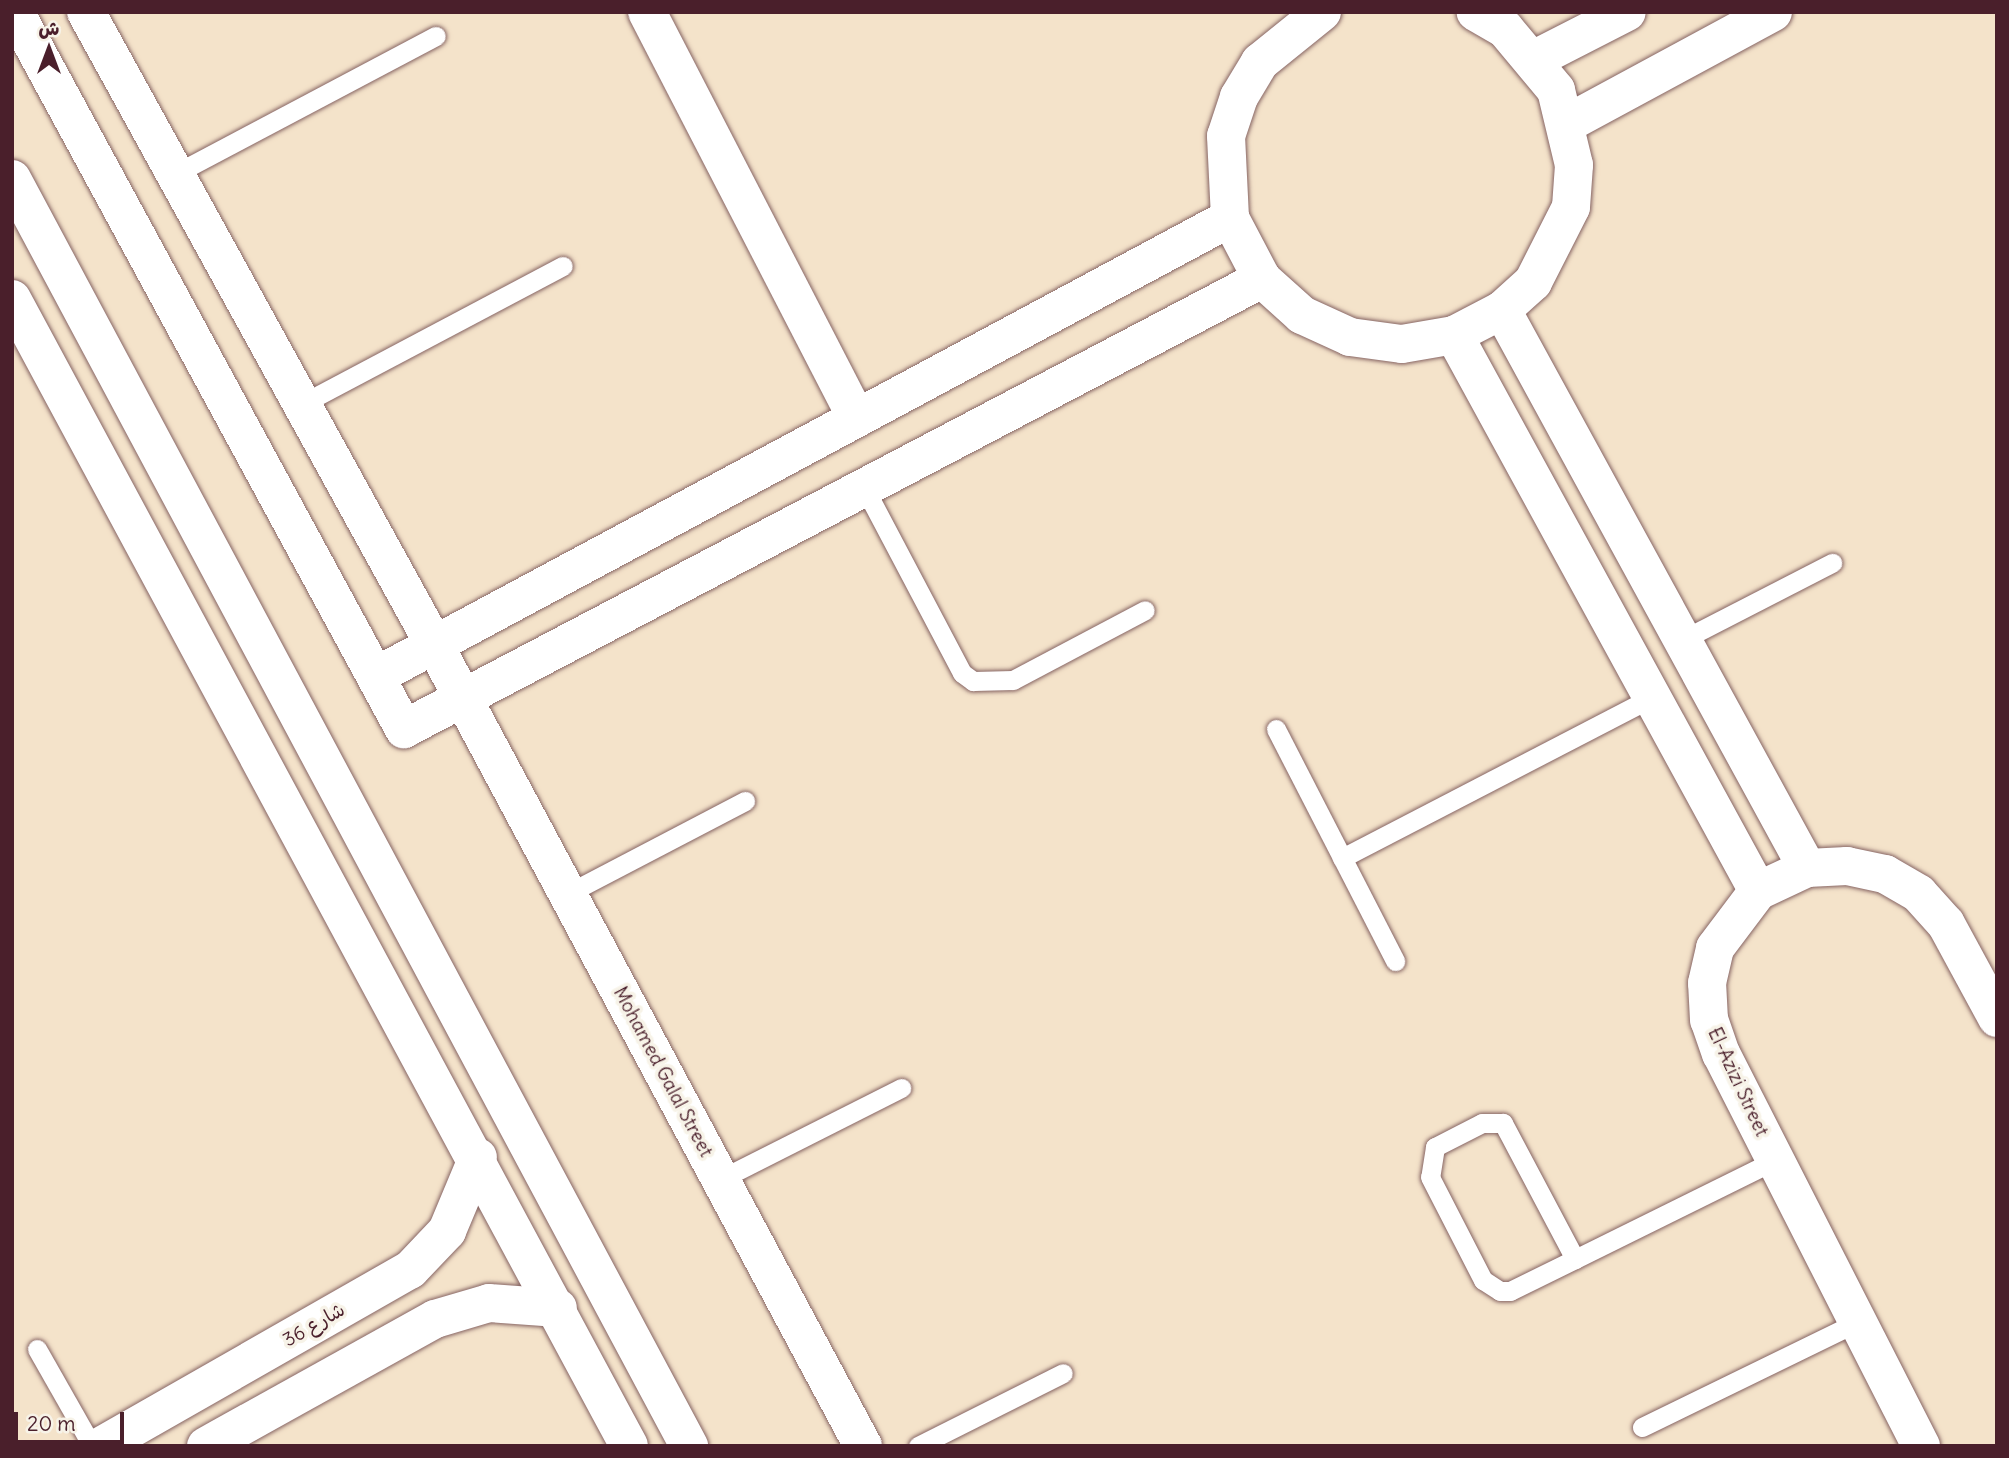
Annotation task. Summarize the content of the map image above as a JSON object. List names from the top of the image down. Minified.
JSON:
{"streets":{"street":["Mohamed Galal Street","El-Azizi Street","شارع 36"]},"scale_bar":"20 m","north":"top"}
